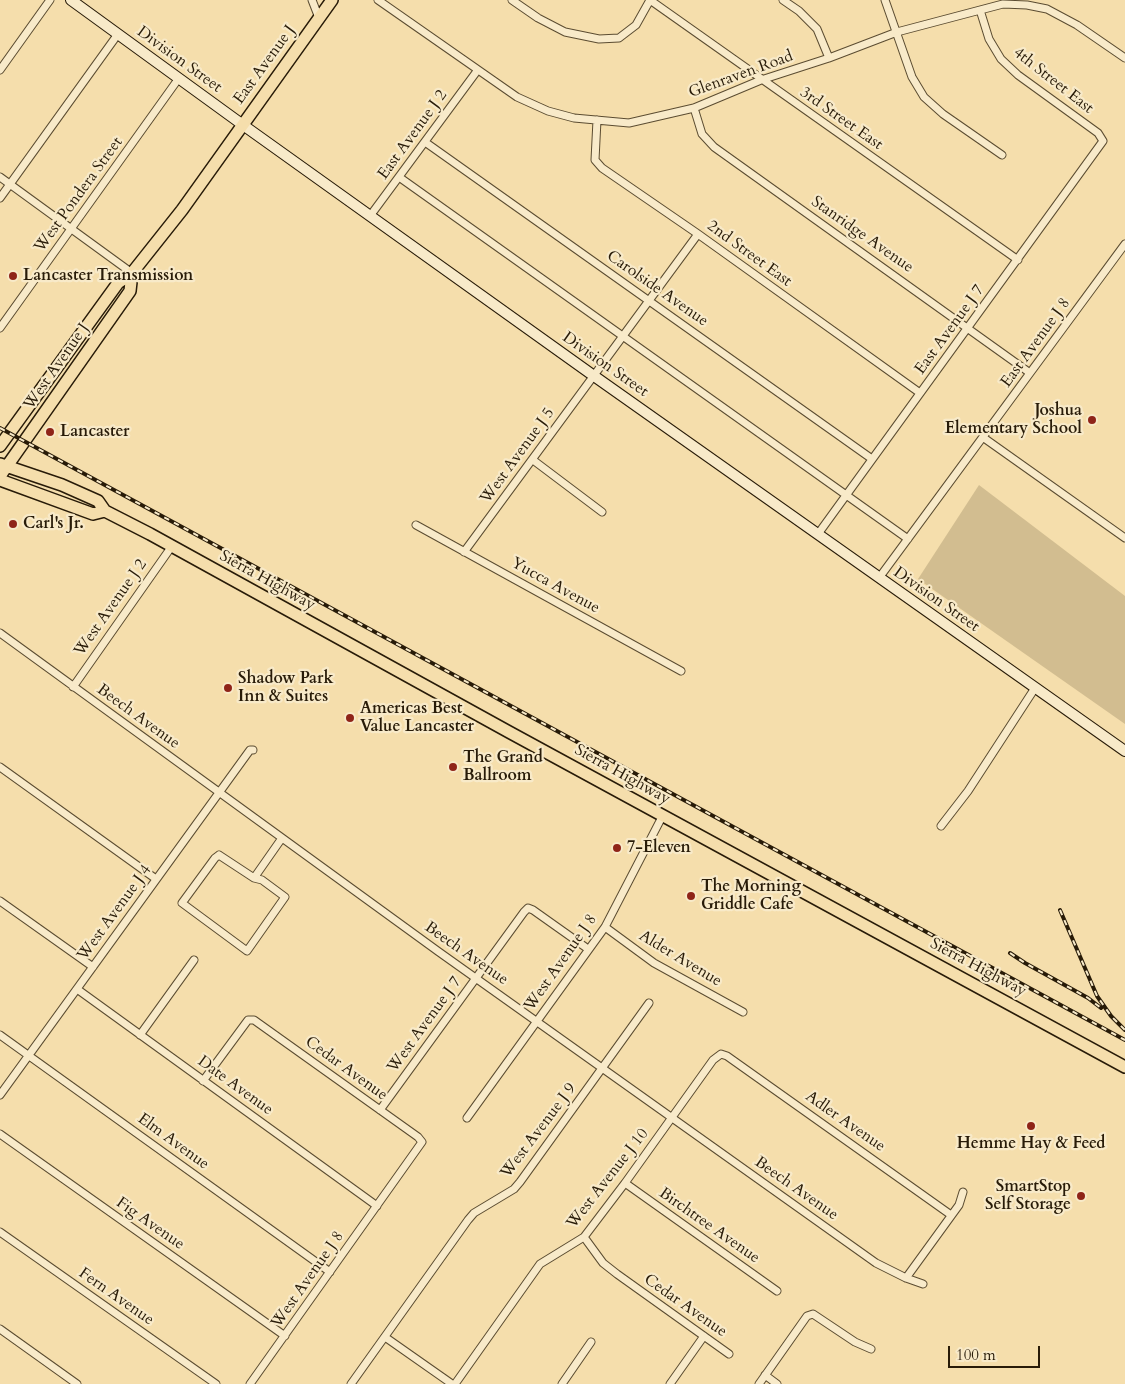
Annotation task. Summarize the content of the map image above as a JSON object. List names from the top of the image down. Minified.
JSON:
{"streets":{"main road":["Division Street","East Avenue J","West Avenue J","Sierra Highway"],"street":["Glenraven Road","4th Street East","3rd Street East","East Avenue J 2","West Pondera Street","Stanridge Avenue","2nd Street East","Carolside Avenue","East Avenue J 7","East Avenue J 8","West Avenue J 5","Yucca Avenue","West Avenue J 2","Beech Avenue","West Avenue J 4","Alder Avenue","West Avenue J 8","West Avenue J 7","Cedar Avenue","Date Avenue","Adler Avenue","West Avenue J 9","Elm Avenue","West Avenue J 10","Fig Avenue","Birchtree Avenue","Fern Avenue"]},"crossings":[["Division Street","East Avenue J"],["Division Street","East Avenue J 2"],["Division Street","West Pondera Street"],["Division Street","East Avenue J 7"],["Division Street","East Avenue J 8"],["Division Street","West Avenue J"],["Division Street","West Avenue J 5"],["East Avenue J","West Avenue J"],["Glenraven Road","4th Street East"],["Glenraven Road","3rd Street East"],["Glenraven Road","East Avenue J 2"],["Glenraven Road","Stanridge Avenue"],["Glenraven Road","2nd Street East"],["4th Street East","East Avenue J 7"],["3rd Street East","East Avenue J 7"],["East Avenue J 2","Carolside Avenue"],["Stanridge Avenue","East Avenue J 7"],["Stanridge Avenue","East Avenue J 8"],["2nd Street East","East Avenue J 7"],["2nd Street East","West Avenue J 5"],["Carolside Avenue","East Avenue J 7"],["Carolside Avenue","West Avenue J 5"],["West Avenue J","Sierra Highway"],["West Avenue J 5","Yucca Avenue"],["Sierra Highway","West Avenue J 2"],["Sierra Highway","West Avenue J 8"],["West Avenue J 2","Beech Avenue"],["Beech Avenue","West Avenue J 4"],["Beech Avenue","West Avenue J 8"],["Beech Avenue","West Avenue J 7"],["Beech Avenue","West Avenue J 9"],["Beech Avenue","West Avenue J 10"],["West Avenue J 4","Date Avenue"],["West Avenue J 4","Elm Avenue"],["Alder Avenue","West Avenue J 8"],["West Avenue J 8","West Avenue J 7"],["West Avenue J 8","Cedar Avenue"],["West Avenue J 8","Date Avenue"],["West Avenue J 8","Elm Avenue"],["West Avenue J 8","Fig Avenue"],["West Avenue J 7","Cedar Avenue"],["Cedar Avenue","Date Avenue"],["Cedar Avenue","West Avenue J 10"],["Adler Avenue","West Avenue J 10"],["West Avenue J 10","Birchtree Avenue"]],"places":["Lancaster Transmission","Joshua Elementary School","Lancaster","Carl's Jr.","Shadow Park Inn & Suites","Americas Best Value Lancaster","The Grand Ballroom","7-Eleven","The Morning Griddle Cafe","Hemme Hay & Feed","SmartStop Self Storage"],"scale_bar":"100 m"}
